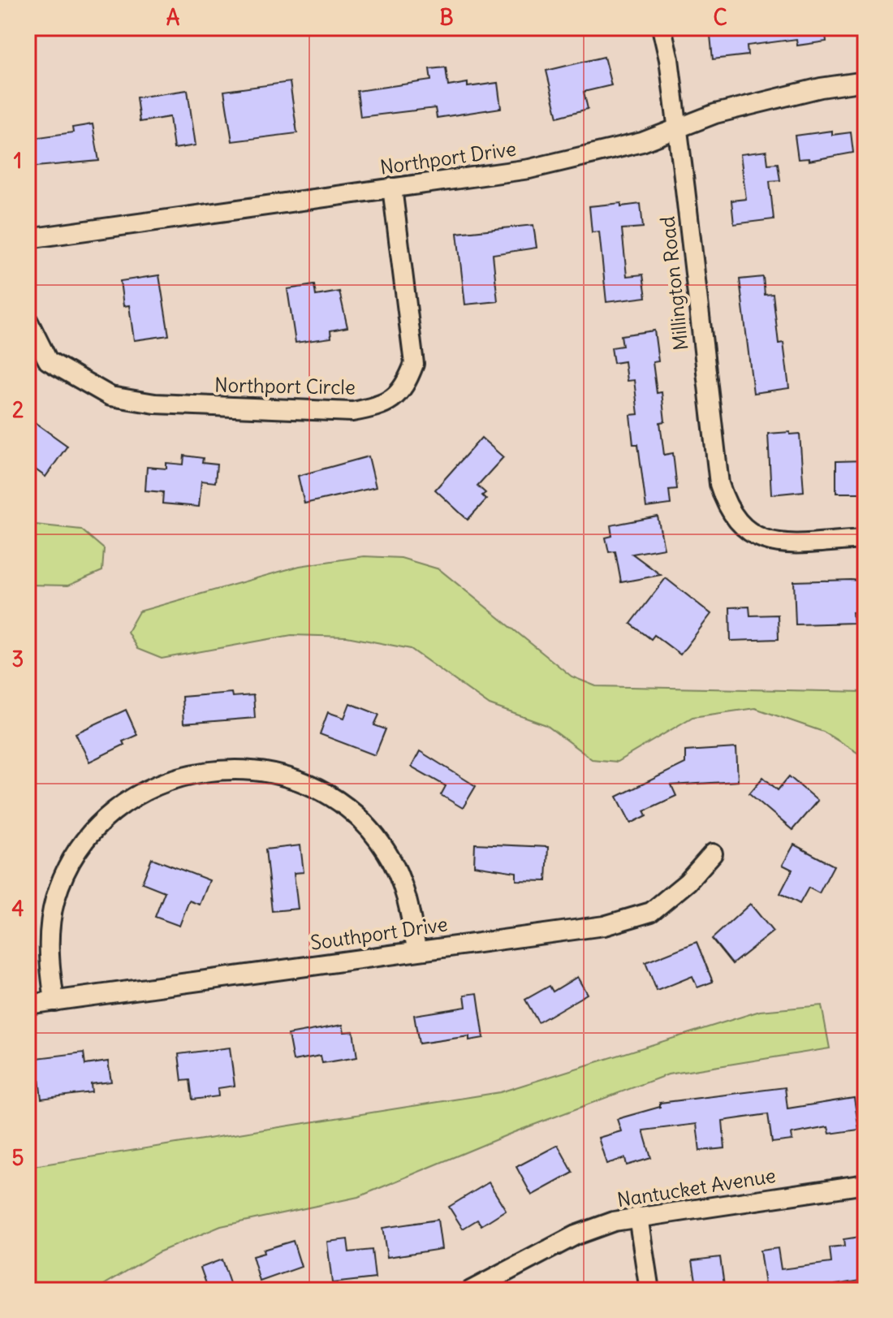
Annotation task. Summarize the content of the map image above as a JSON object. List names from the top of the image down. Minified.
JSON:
{"streets":{"street":["Northport Drive","Millington Road","Northport Circle","Southport Drive","Nantucket Avenue"]},"crossings":[["Northport Drive","Millington Road"],["Northport Drive","Northport Circle"]],"grid":{"columns":["A","B","C"],"rows":["1","2","3","4","5"]}}
